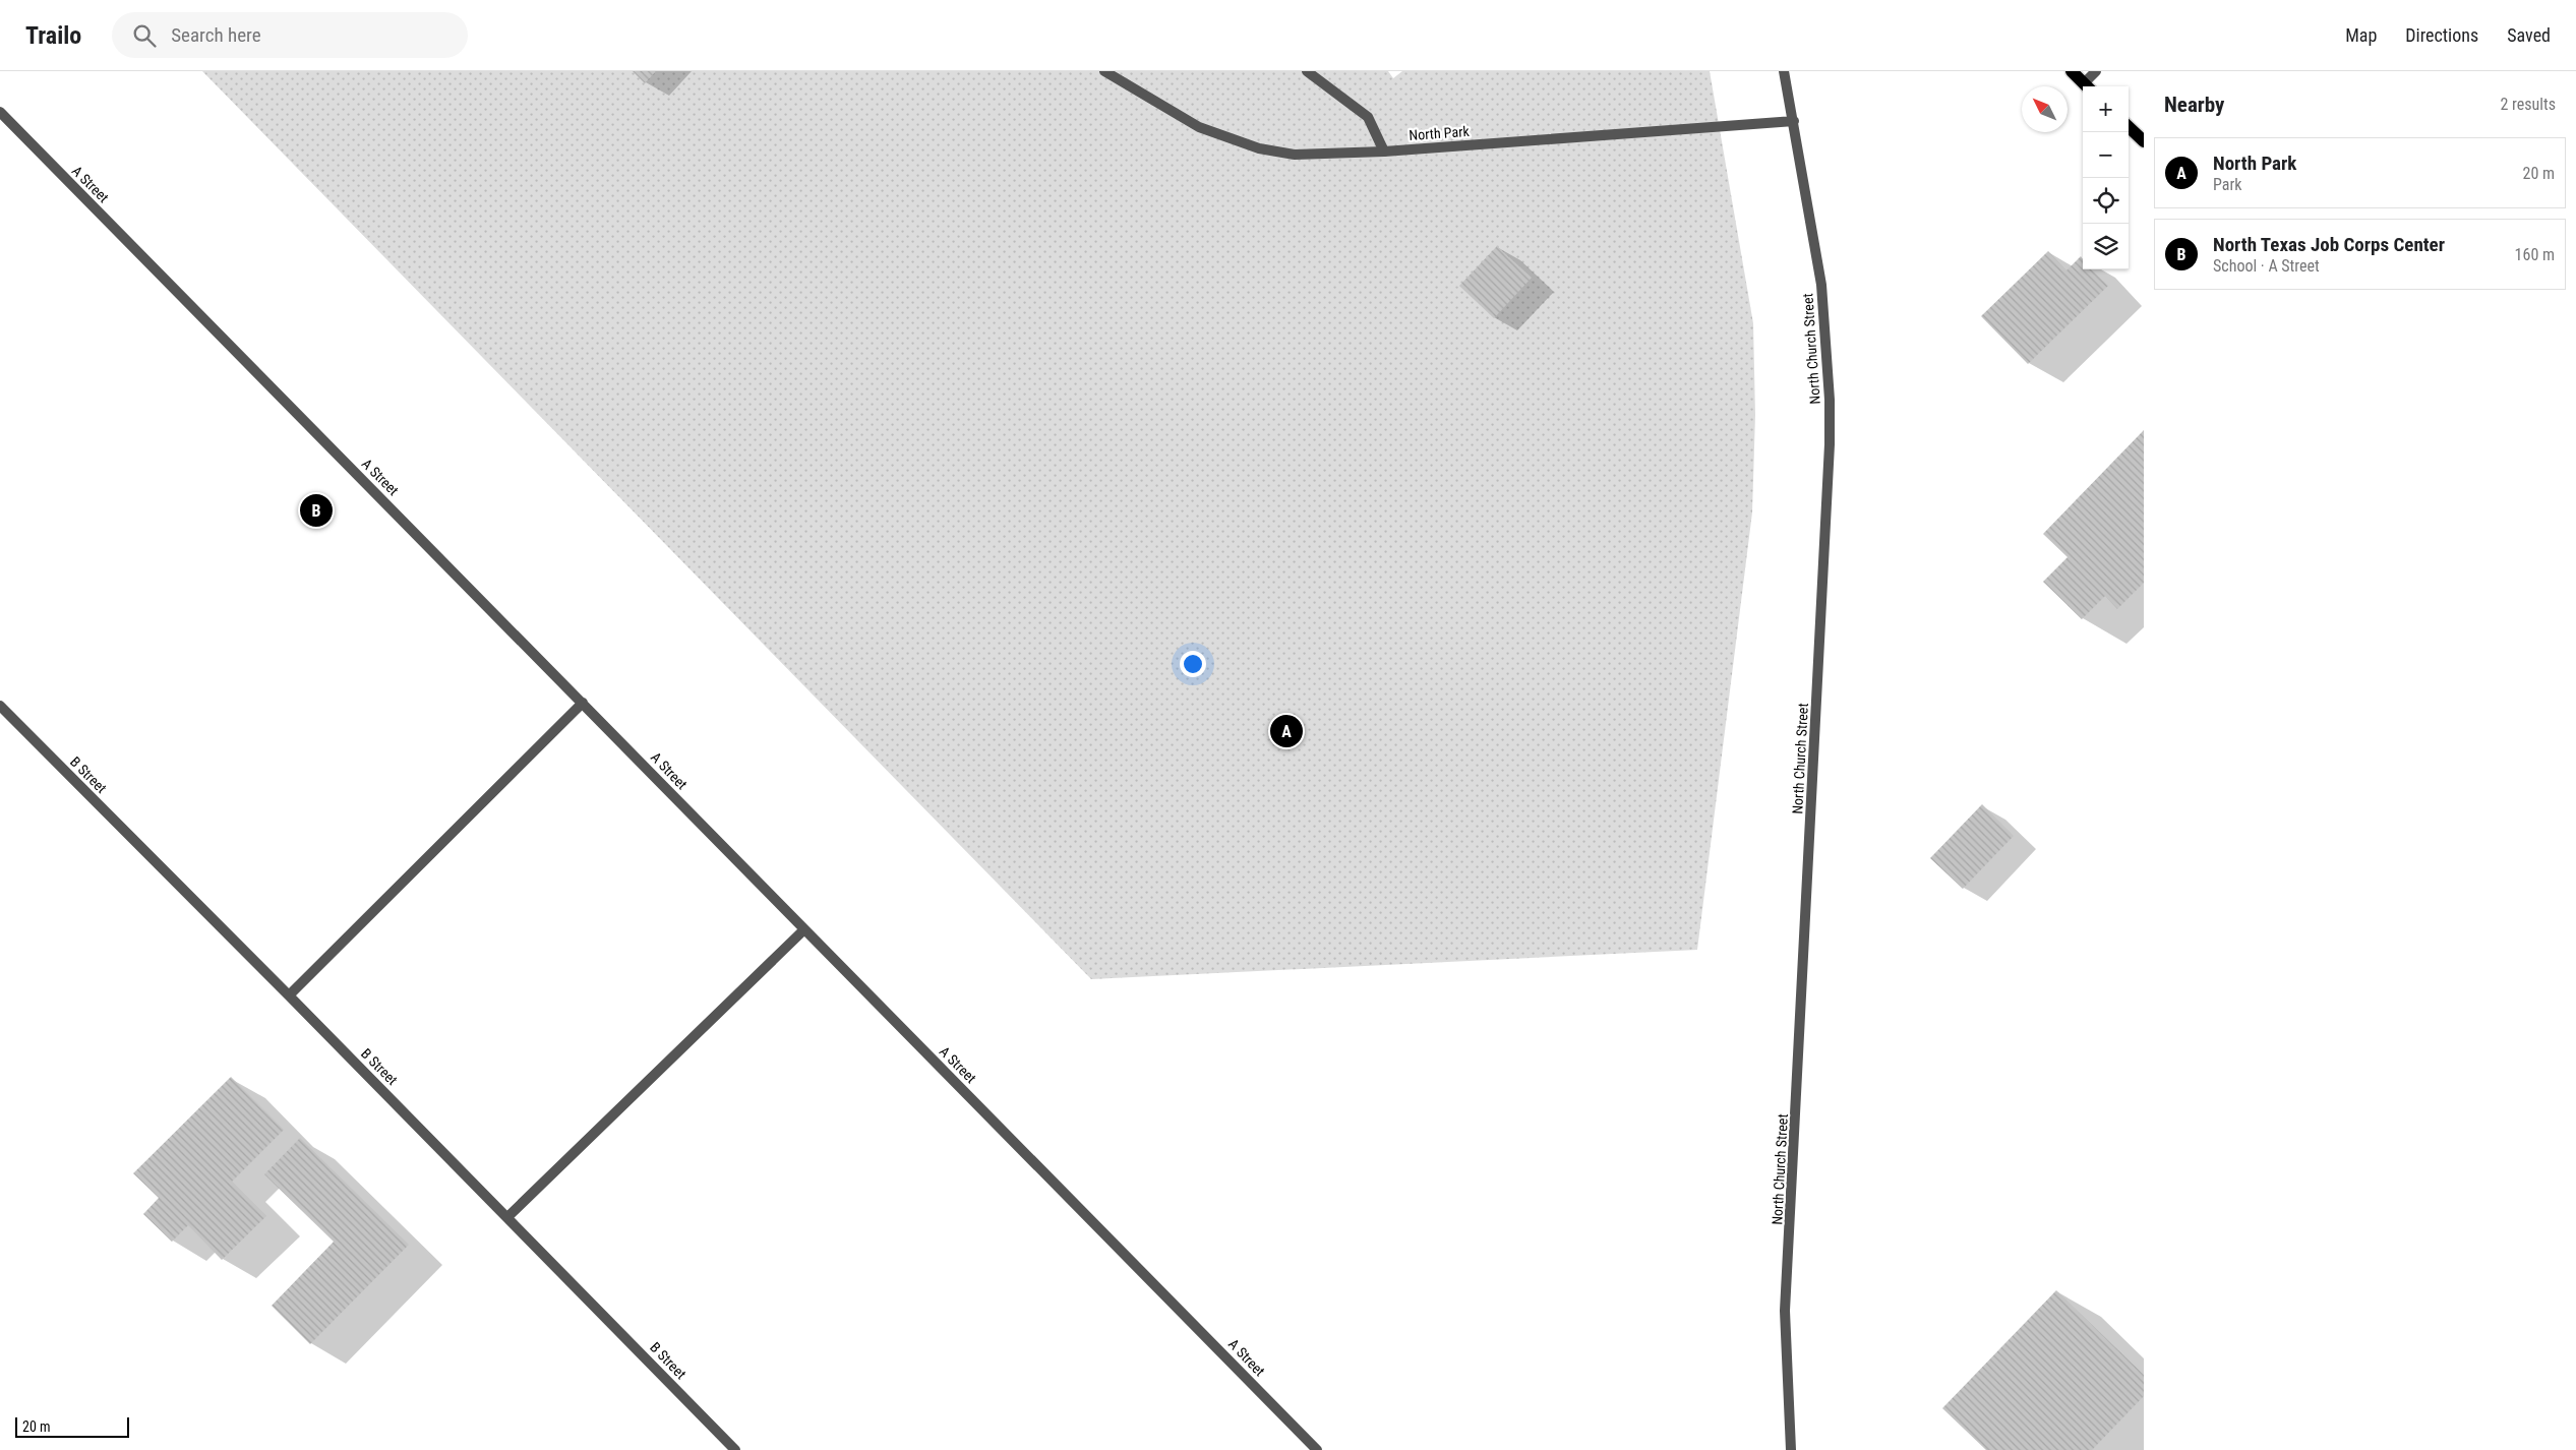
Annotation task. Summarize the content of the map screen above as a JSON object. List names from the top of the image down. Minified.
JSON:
{"streets":{"street":["North Park","A Street","North Church Street","B Street"]},"crossings":[["North Park","North Church Street"]],"scale_bar":"20 m","north":"top left","page":{"header":"Trailo","search":"Search here","nav":["Map","Directions","Saved"],"heading":["Nearby","2 results"],"map_buttons":["+","−"],"list":[{"mark":"A","name":"North Park","note":"Park","value":"20 m"},{"mark":"B","name":"North Texas Job Corps Center","note":"School · A Street","value":"160 m"}],"pins":["B","A"],"scale":"20 m"}}
